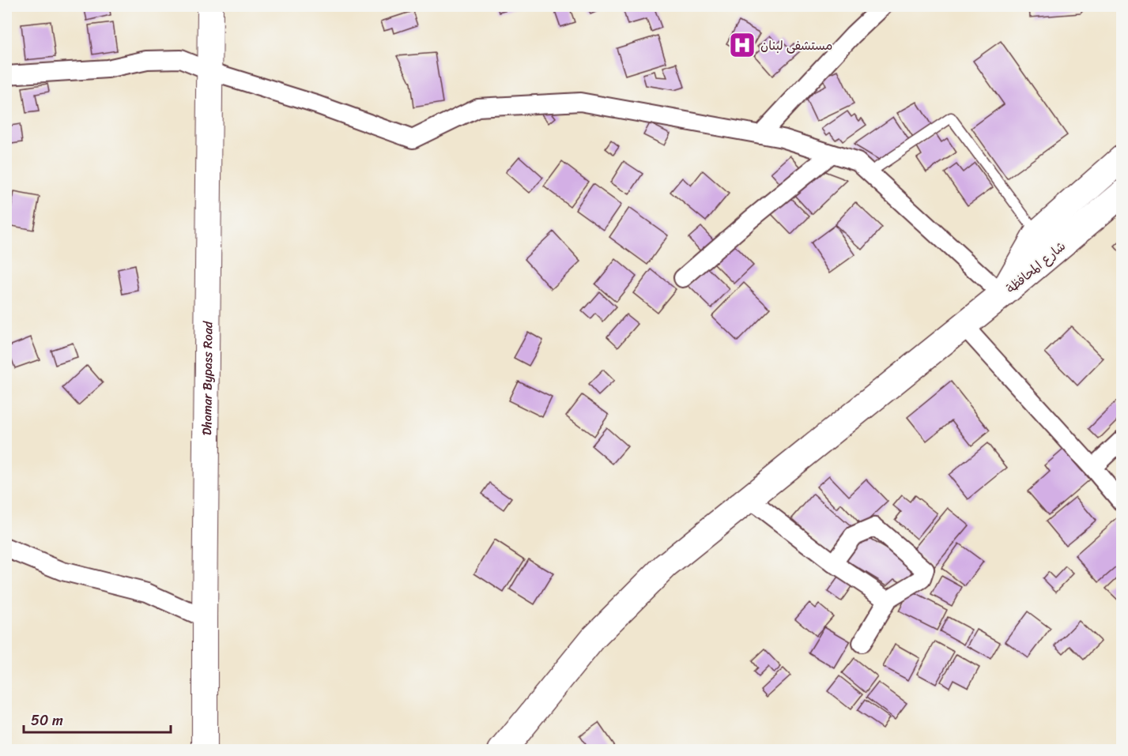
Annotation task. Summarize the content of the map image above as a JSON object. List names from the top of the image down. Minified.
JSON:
{"streets":{"main road":["شارع المحافظة","Dhamar Bypass Road"]},"places":{"hospital":["مستشفى لبنان"]},"scale_bar":"50 m"}
